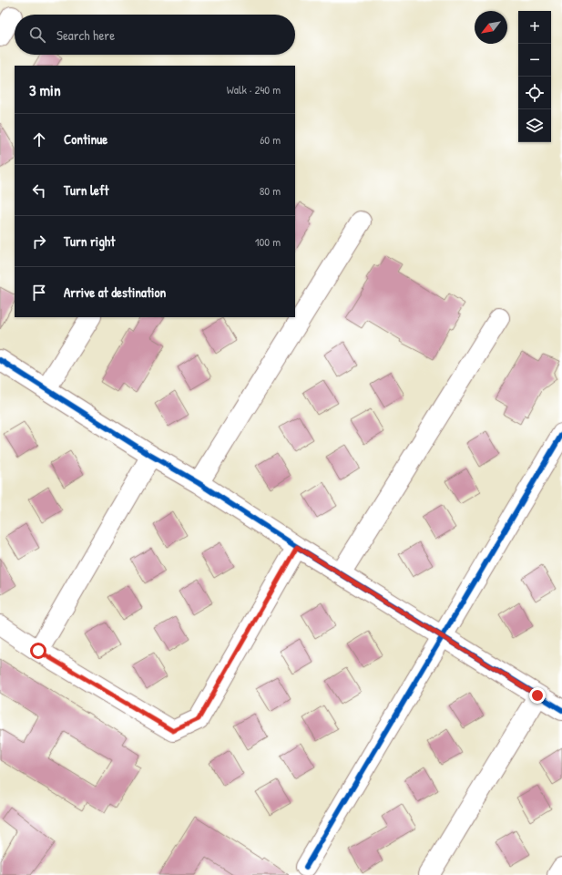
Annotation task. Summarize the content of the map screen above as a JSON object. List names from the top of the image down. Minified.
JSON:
{"north":"bottom left","page":{"map_buttons":["+","−"],"search":"Search here","heading":["3 min","Walk · 240 m"],"list":[["Continue","60 m"],["Turn left","80 m"],["Turn right","100 m"],"Arrive at destination"]}}
